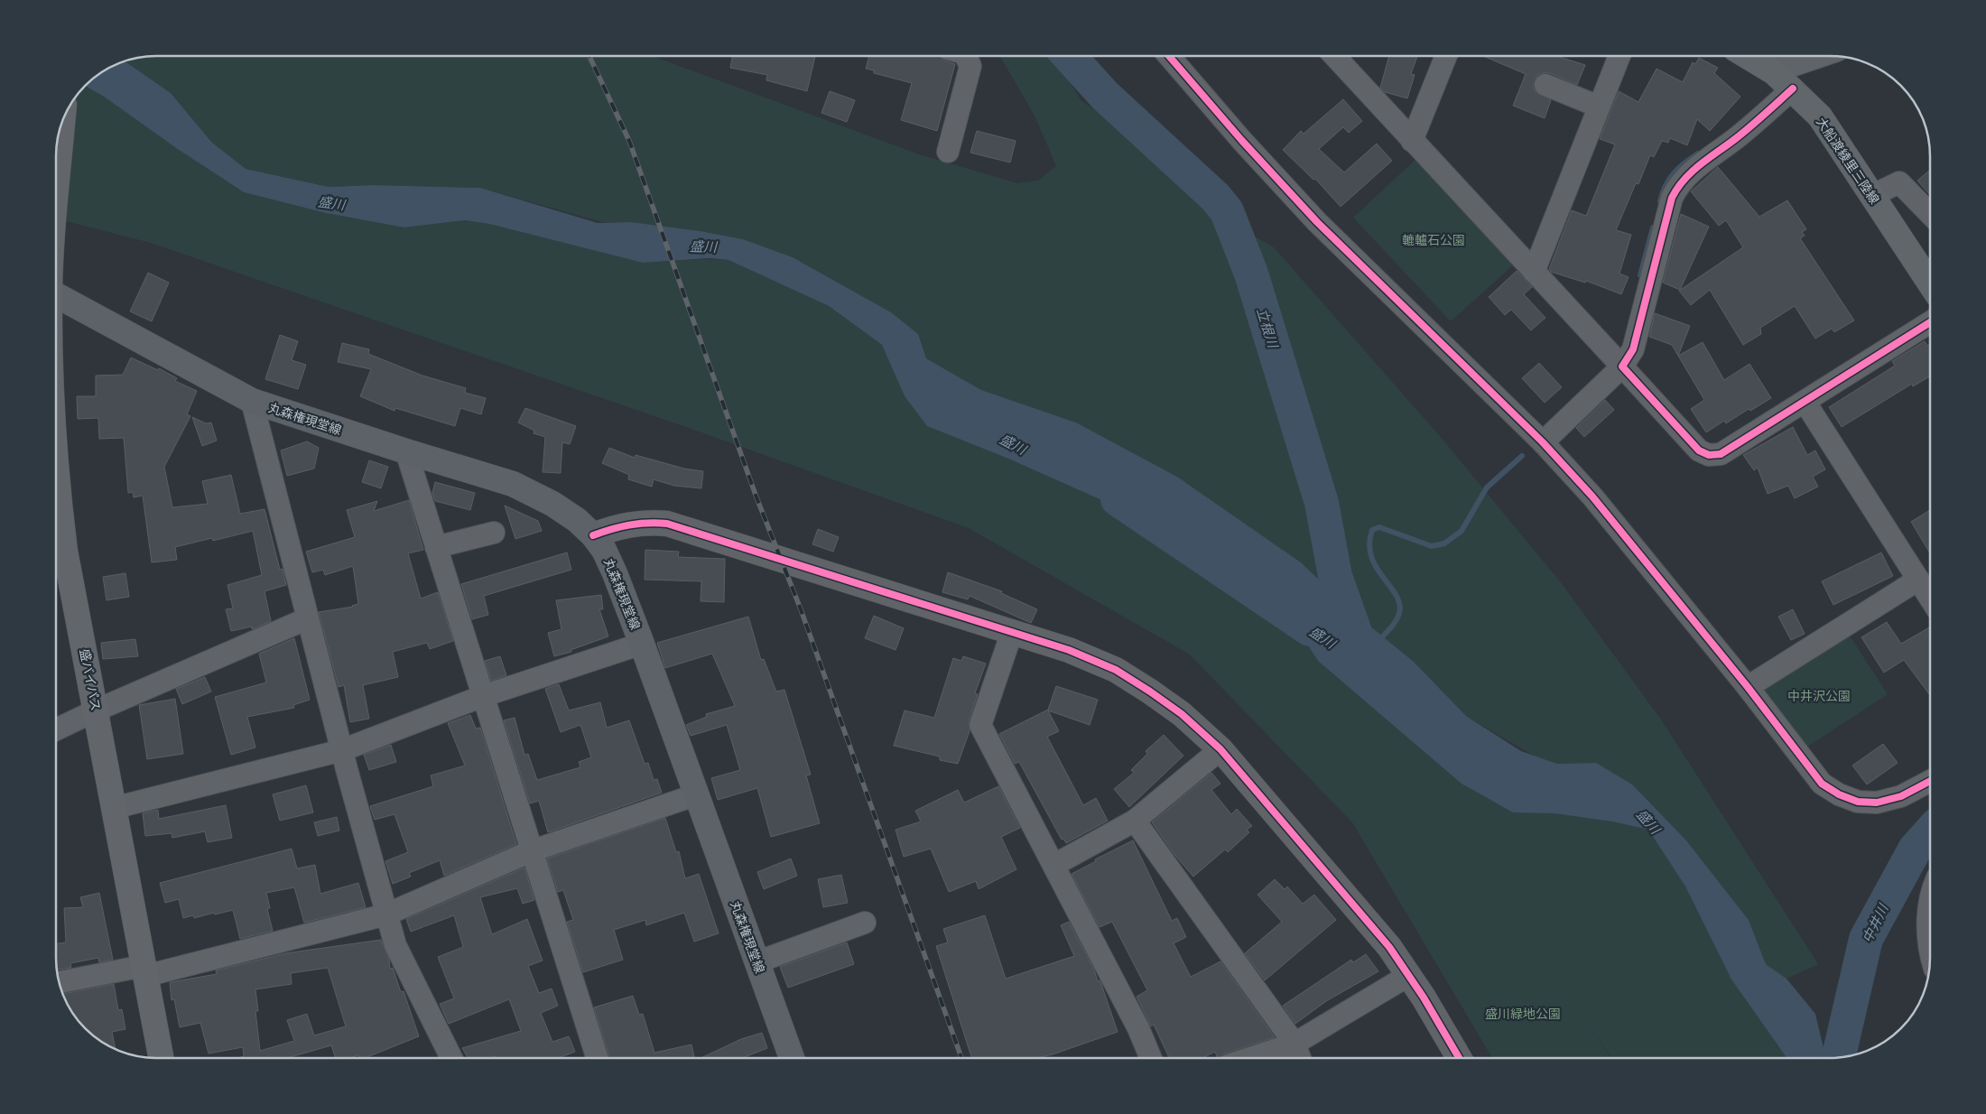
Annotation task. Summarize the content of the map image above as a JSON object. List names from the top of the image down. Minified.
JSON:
{"streets":{"highway":["盛バイパス"],"main road":["大船渡綾里三陸線","丸森権現堂線"]},"water":["盛川","立根川","中井川"],"parks":["轆轤石公園","中井沢公園","盛川緑地公園"]}
